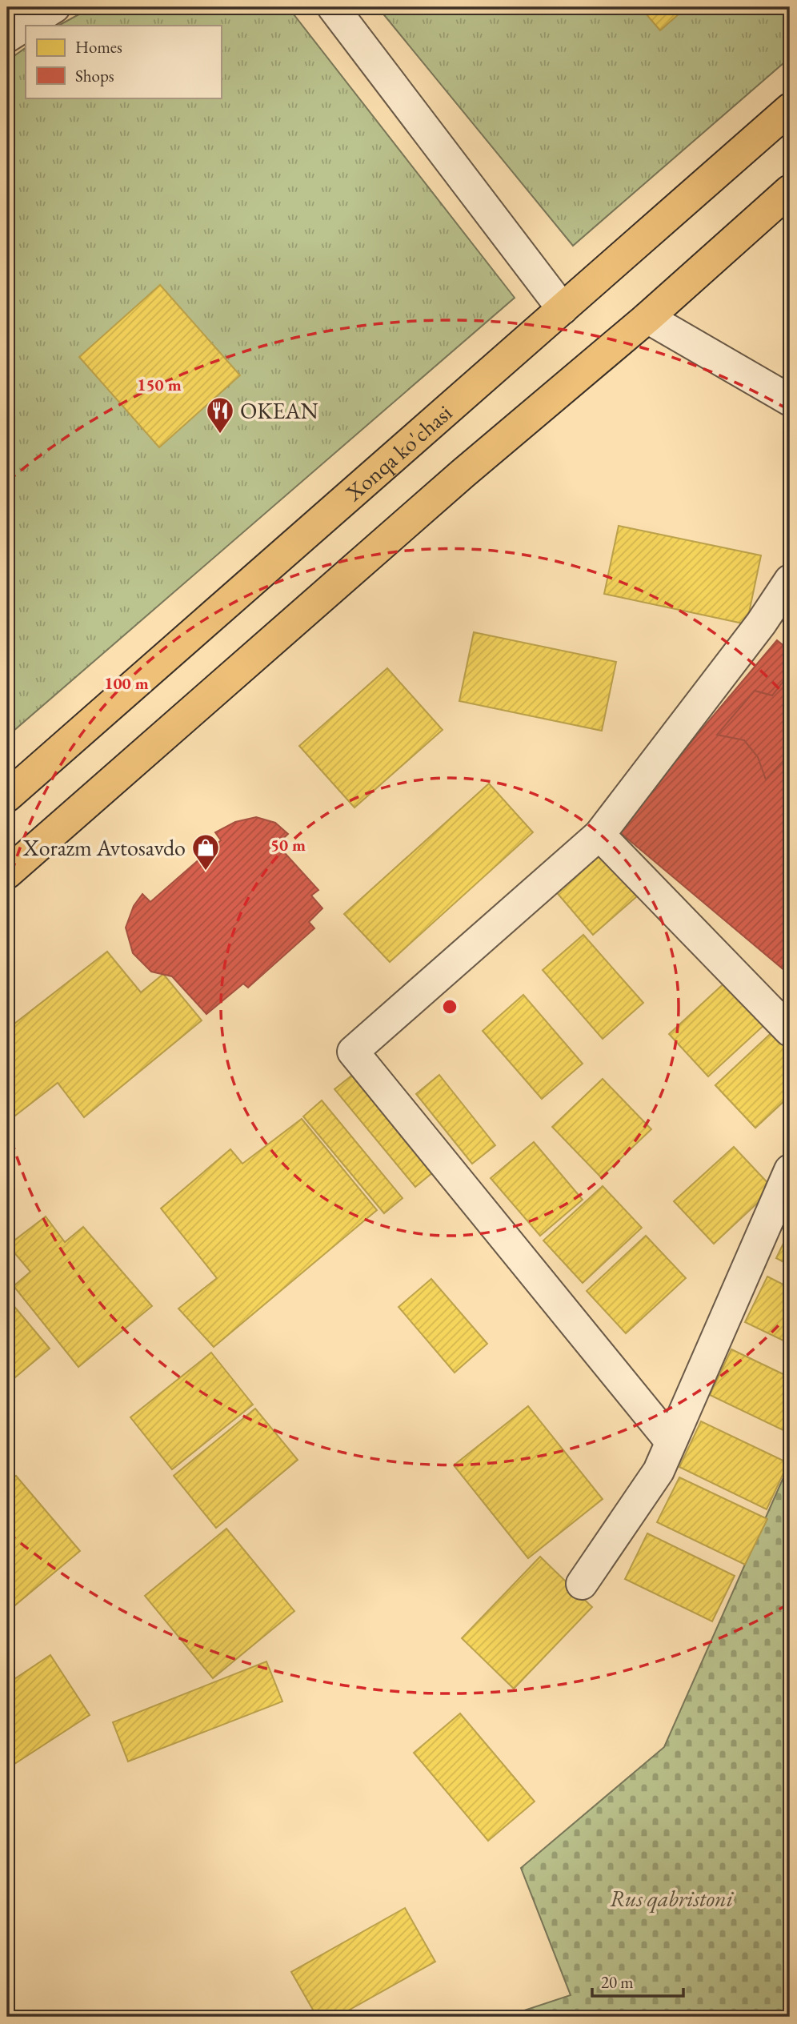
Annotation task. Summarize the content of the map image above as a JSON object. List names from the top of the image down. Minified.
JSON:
{"streets":{"main road":["Xonqa ko'chasi"]},"parks":["Rus qabristoni"],"places":{"restaurant":["OKEAN"],"shop":["Xorazm Avtosavdo"]},"legend":["Homes","Shops"],"scale_bar":"20 m","rings":["150 m","100 m","50 m"]}
